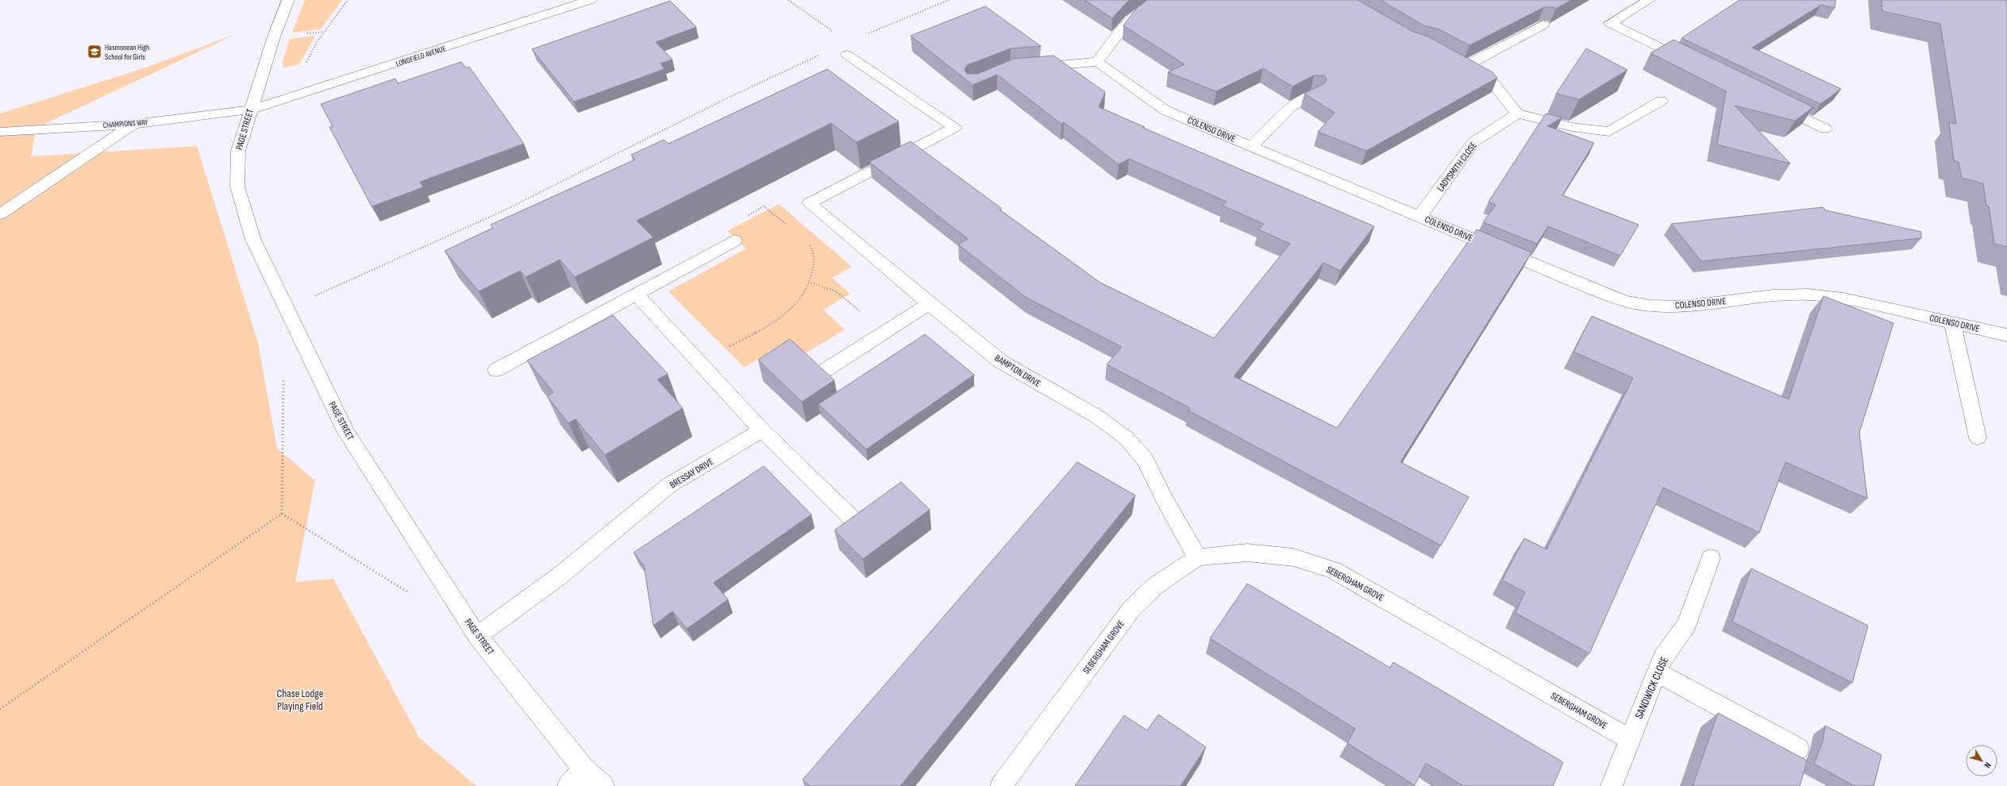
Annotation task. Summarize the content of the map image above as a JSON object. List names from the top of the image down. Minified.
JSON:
{"streets":{"street":["LONGFIELD AVENUE","CHAMPIONS WAY","PAGE STREET","COLENSO DRIVE","LADYSMITH CLOSE","BAMPTON DRIVE","BRESSAY DRIVE","SEBERGHAM GROVE","SANDWICK CLOSE"]},"crossings":[["LONGFIELD AVENUE","CHAMPIONS WAY"],["LONGFIELD AVENUE","PAGE STREET"],["CHAMPIONS WAY","PAGE STREET"],["PAGE STREET","BRESSAY DRIVE"],["COLENSO DRIVE","LADYSMITH CLOSE"],["BAMPTON DRIVE","SEBERGHAM GROVE"],["SEBERGHAM GROVE","SANDWICK CLOSE"]],"parks":["Chase Lodge Playing Field"],"places":{"school or university":["Hasmonean High School for Girls"]},"north":"bottom right"}
